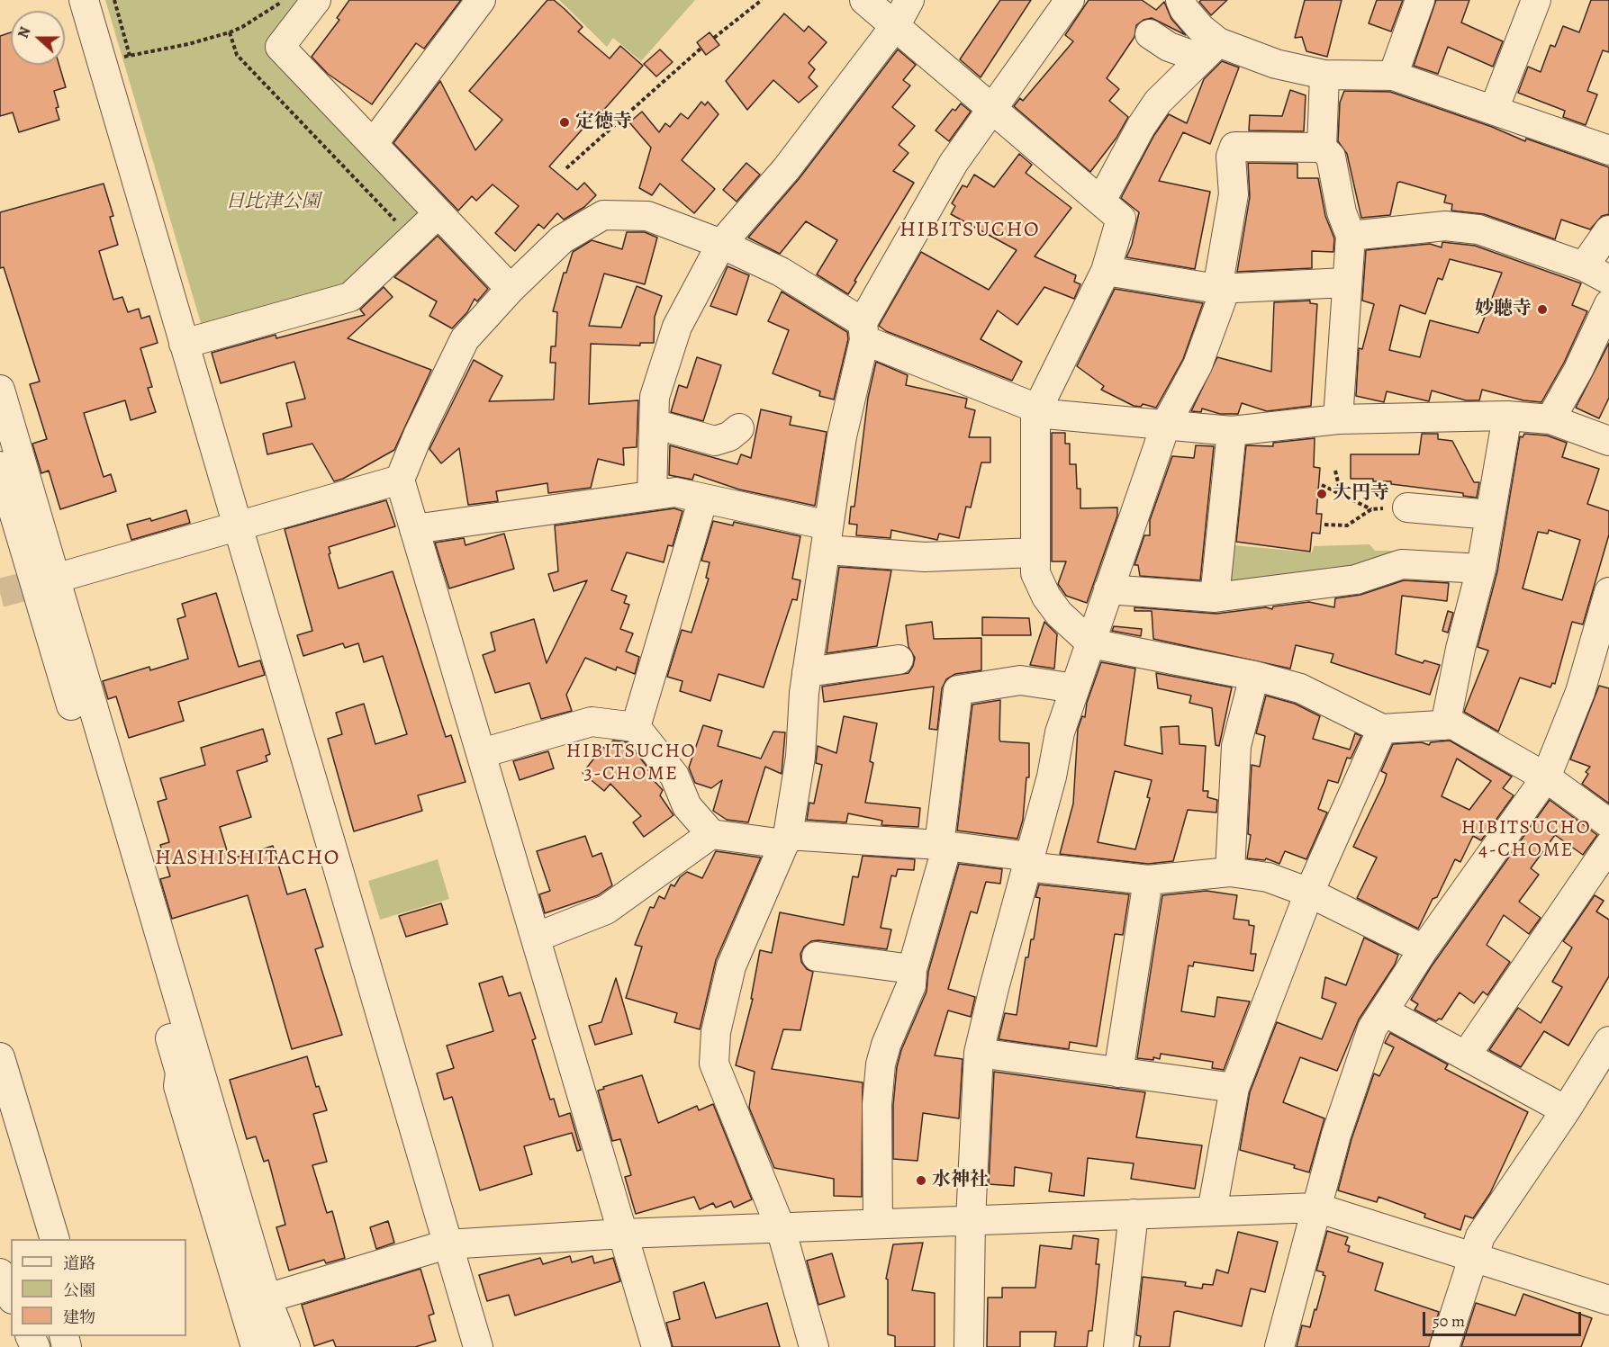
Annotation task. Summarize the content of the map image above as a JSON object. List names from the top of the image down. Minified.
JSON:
{"districts":["HIBITSUCHO","HIBITSUCHO 3-CHOME","HIBITSUCHO 4-CHOME","HASHISHITACHO"],"parks":["日比津公園"],"places":["定徳寺","妙聴寺","大円寺","水神社"],"legend":["道路","公園","建物"],"scale_bar":"50 m","north":"left"}
